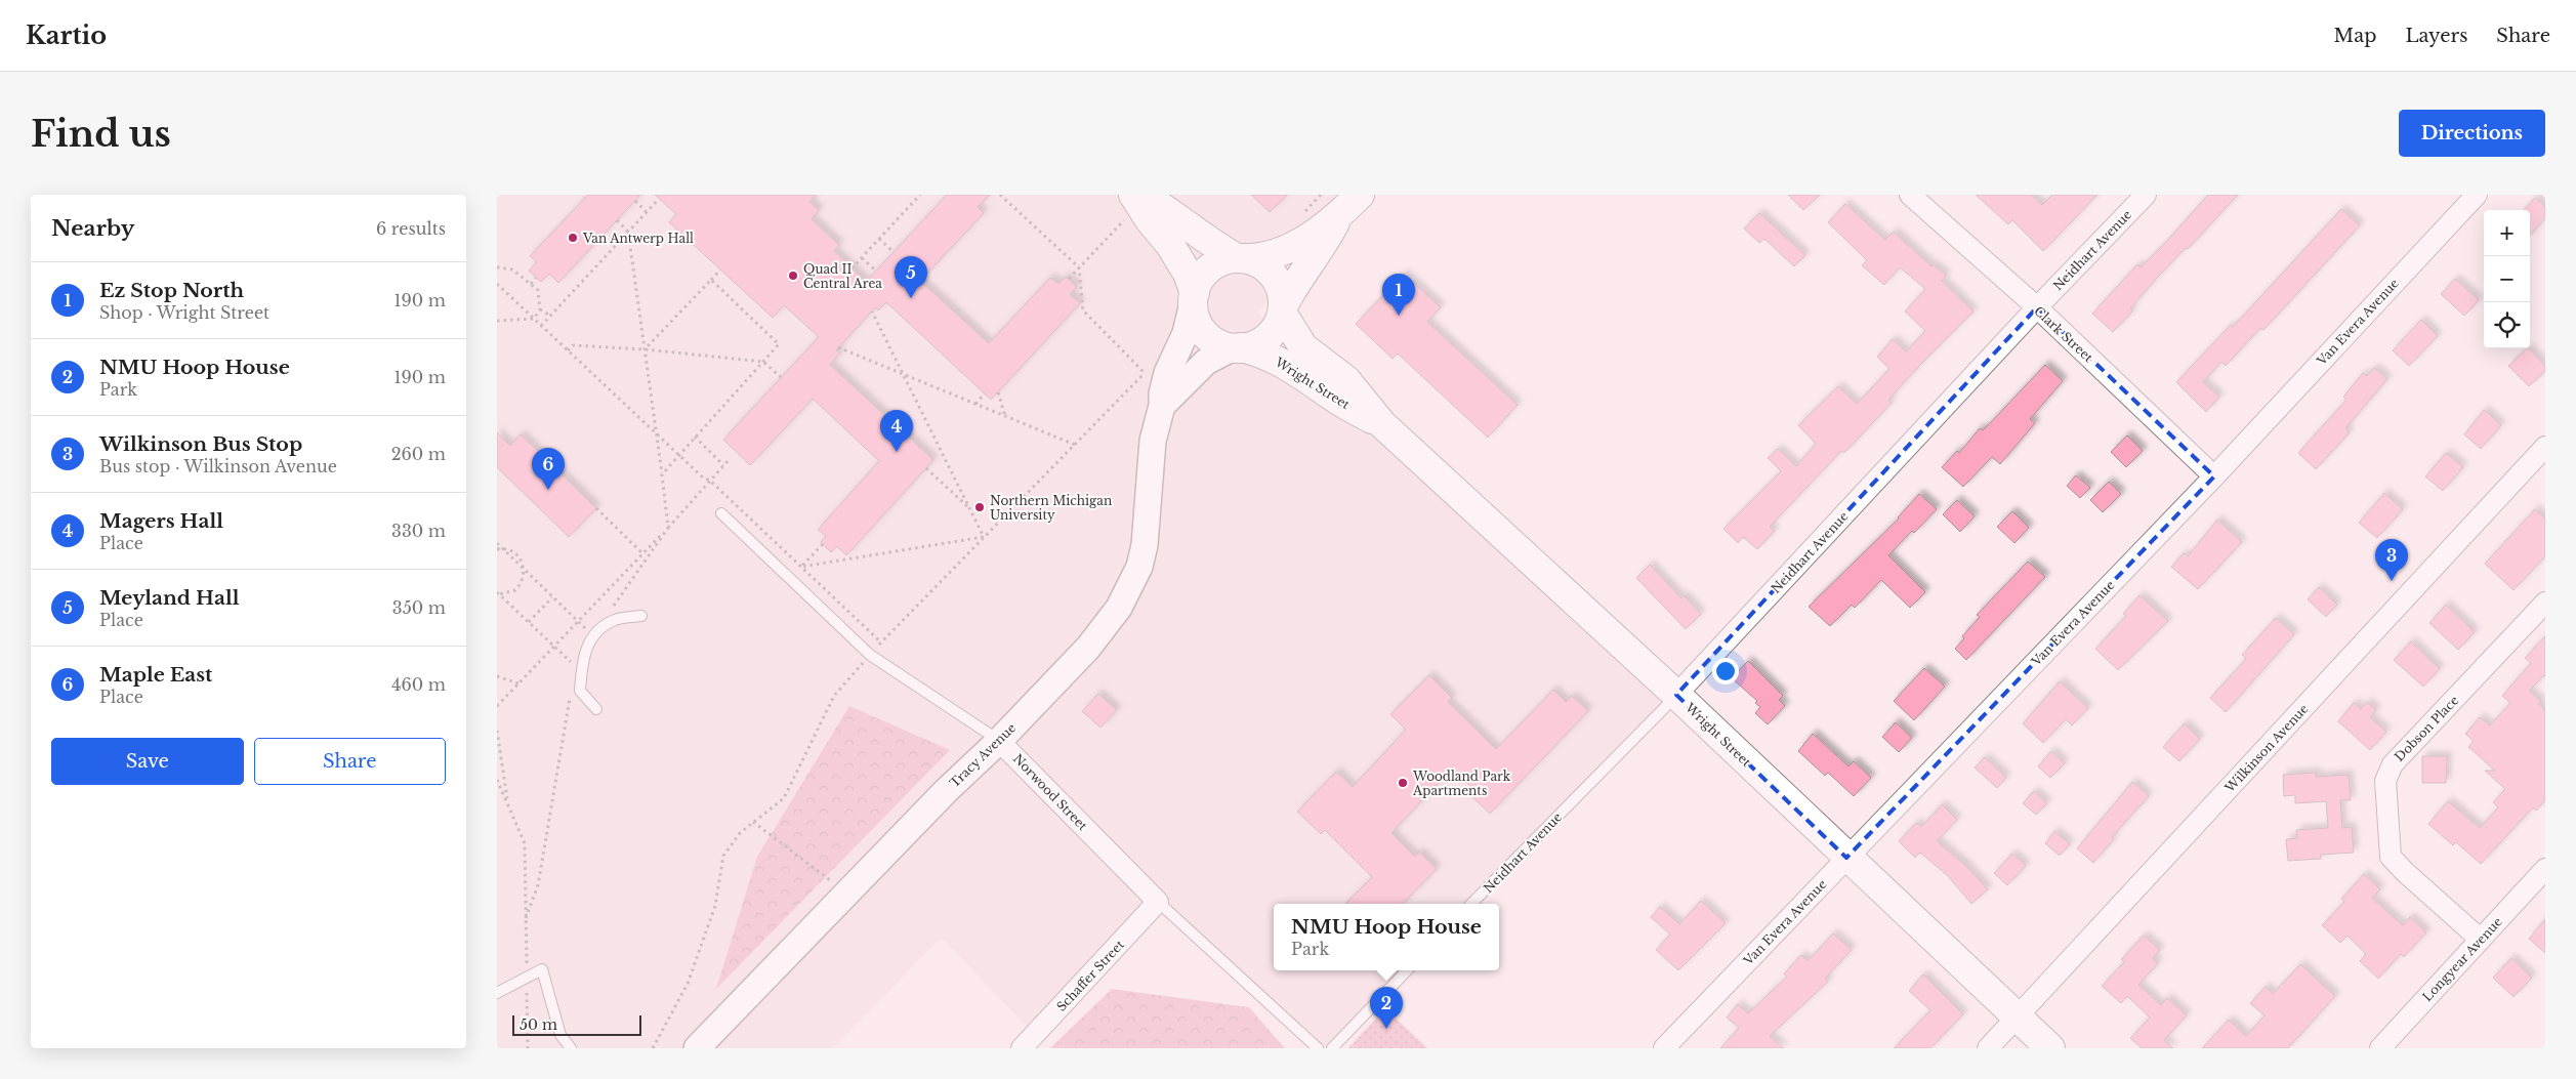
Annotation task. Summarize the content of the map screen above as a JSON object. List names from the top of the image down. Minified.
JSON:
{"streets":{"main road":["Wright Street"],"street":["Neidhart Avenue","Van Evera Avenue","Clark Street","Dobson Place","Wilkinson Avenue","Tracy Avenue","Norwood Street","Longyear Avenue","Schaffer Street"]},"crossings":[["Neidhart Avenue","Clark Street"],["Neidhart Avenue","Wright Street"],["Van Evera Avenue","Clark Street"],["Van Evera Avenue","Wright Street"],["Wright Street","Wilkinson Avenue"],["Wright Street","Tracy Avenue"],["Dobson Place","Longyear Avenue"],["Tracy Avenue","Norwood Street"],["Norwood Street","Schaffer Street"]],"places":["Van Antwerp Hall","Quad II Central Area","Northern Michigan University","Woodland Park Apartments"],"scale_bar":"50 m","page":{"header":"Kartio","nav":["Map","Layers","Share"],"buttons":["Directions",["Save","Share"]],"title":"Find us","heading":["Nearby","6 results"],"map_buttons":["+","−"],"pins":["5","1","4","6","3","2"],"list":[{"mark":"1","name":"Ez Stop North","note":"Shop · Wright Street","value":"190 m"},{"mark":"2","name":"NMU Hoop House","note":"Park","value":"190 m"},{"mark":"3","name":"Wilkinson Bus Stop","note":"Bus stop · Wilkinson Avenue","value":"260 m"},{"mark":"4","name":"Magers Hall","note":"Place","value":"330 m"},{"mark":"5","name":"Meyland Hall","note":"Place","value":"350 m"},{"mark":"6","name":"Maple East","note":"Place","value":"460 m"}],"popup":["NMU Hoop House","Park"],"scale":"50 m"}}
